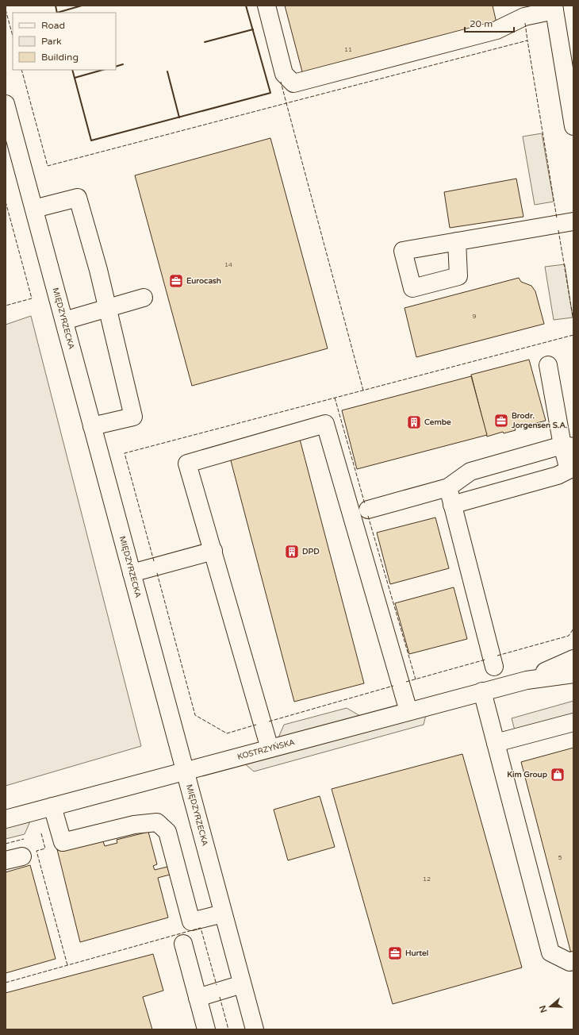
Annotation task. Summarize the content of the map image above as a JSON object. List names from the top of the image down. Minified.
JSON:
{"streets":{"street":["MIĘDZYRZECKA","KOSTRZYŃSKA"]},"crossings":[["MIĘDZYRZECKA","KOSTRZYŃSKA"]],"places":{"office":["Eurocash","Brodr. Jorgensen S.A.","Hurtel"],"building":["Cembe","DPD"],"shop":["Kim Group"]},"house_numbers":["11","14","9","5","12"],"legend":["Road","Park","Building"],"scale_bar":"20 m","north":"left"}
